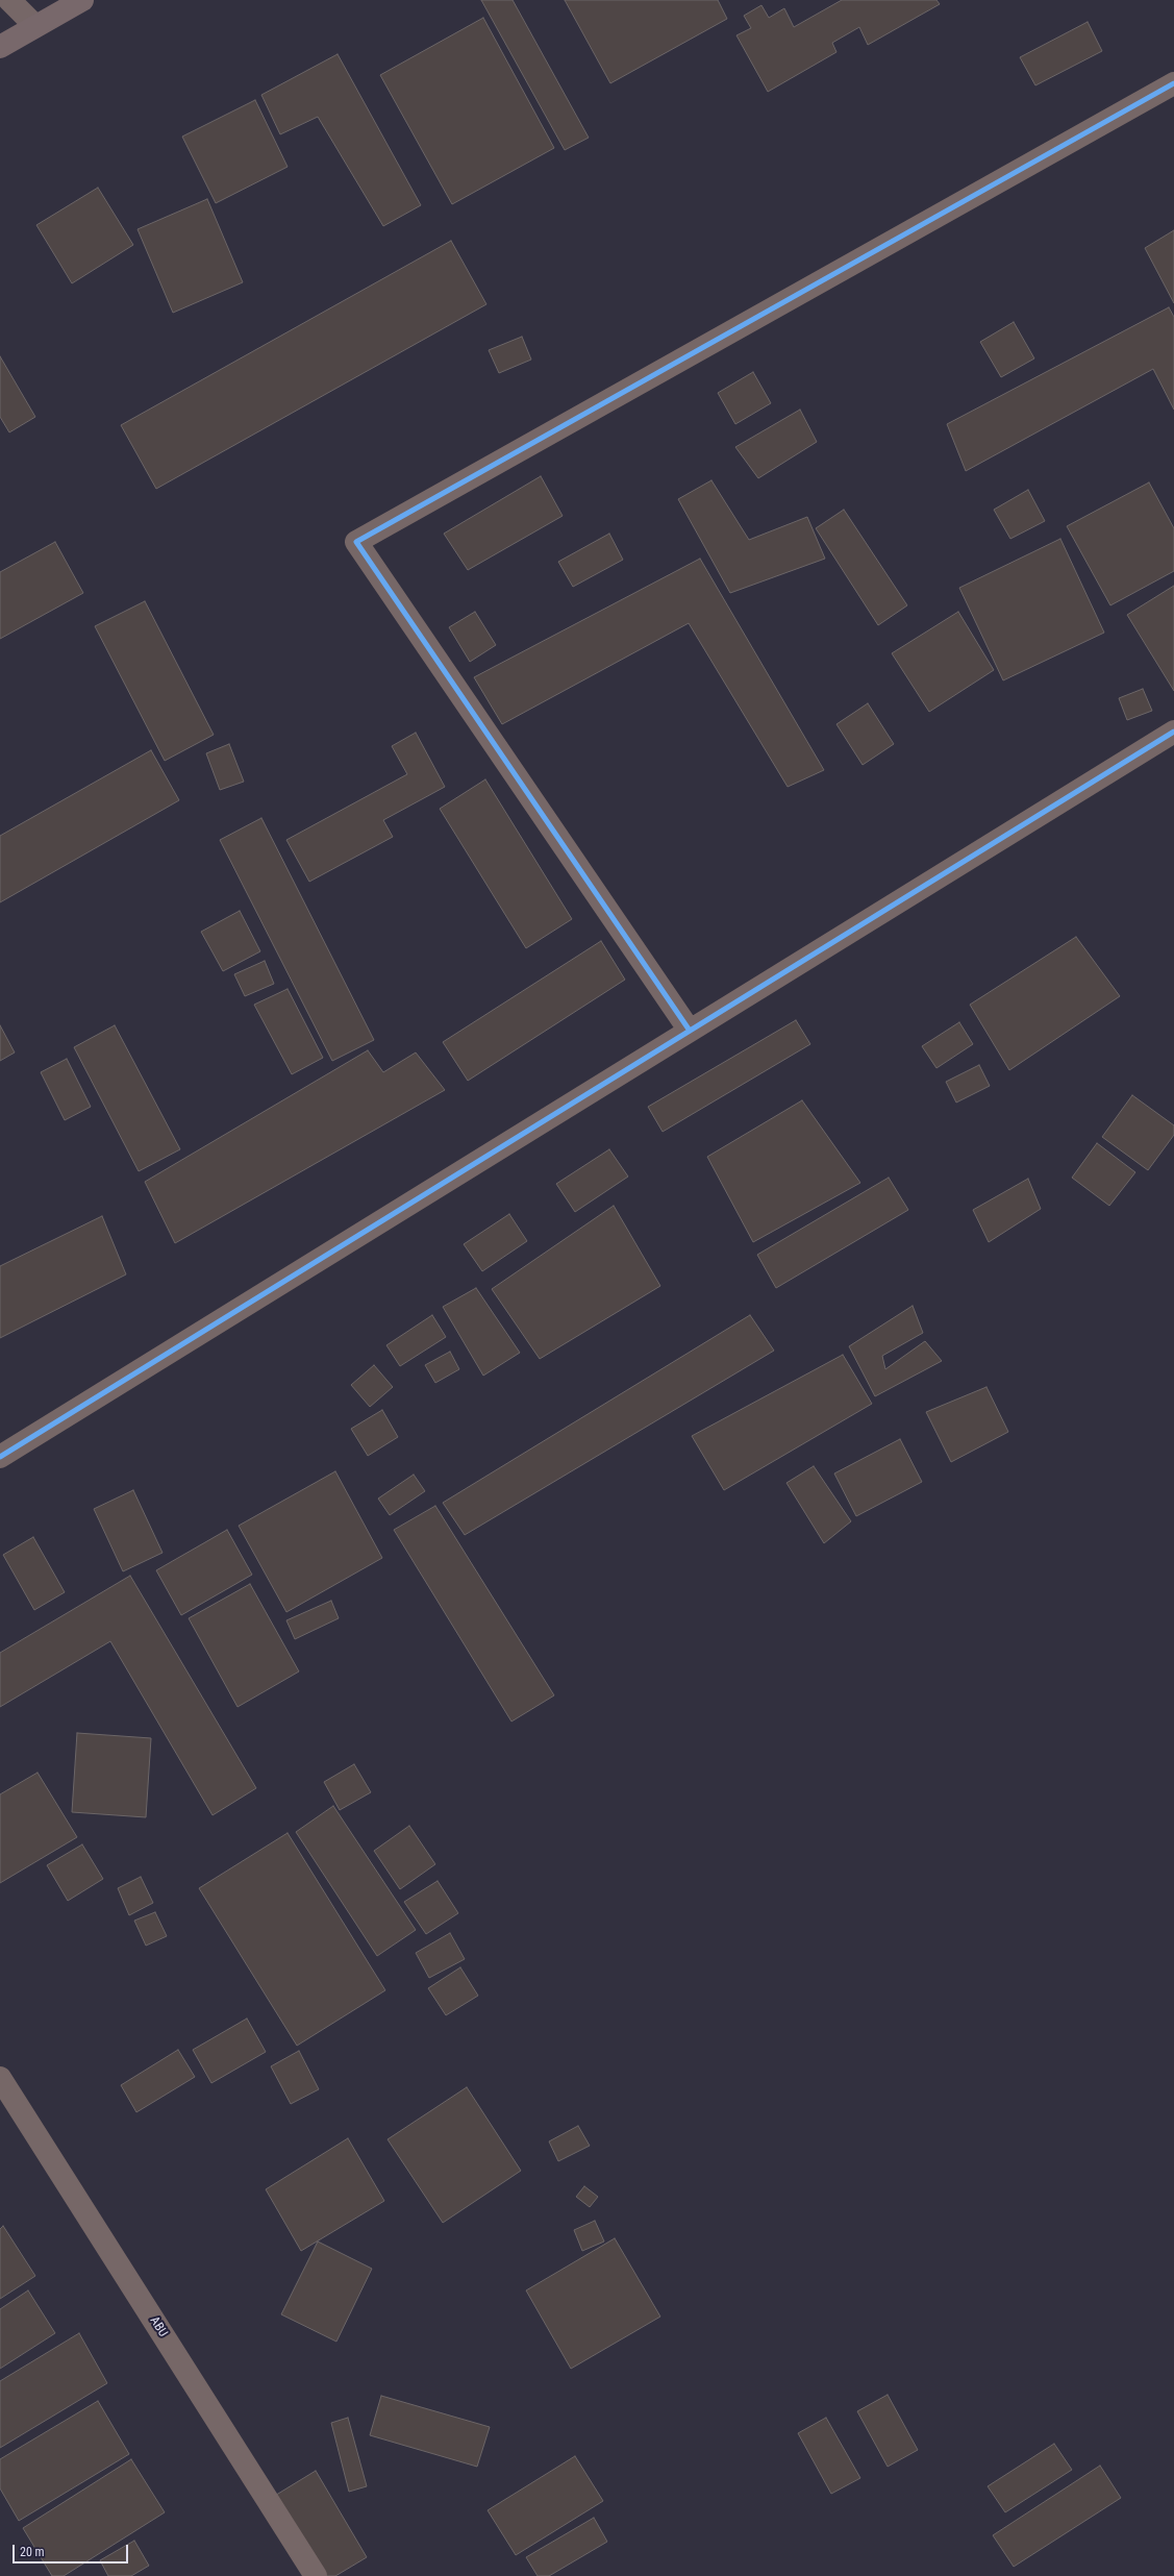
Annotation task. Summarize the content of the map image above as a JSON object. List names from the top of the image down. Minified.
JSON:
{"streets":{"street":["ABU"]},"scale_bar":"20 m"}
